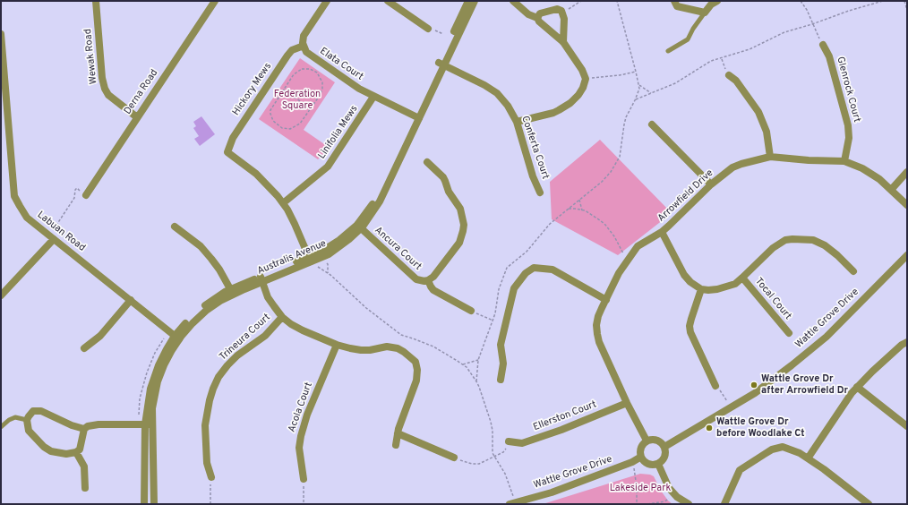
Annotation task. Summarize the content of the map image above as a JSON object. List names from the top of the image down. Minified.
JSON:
{"streets":{"street":["Wewak Road","Elata Court","Hickory Mews","Glenrock Court","Derna Road","Linifolia Mews","Conferta Court","Arrowfield Drive","Labuan Road","Ancura Court","Australis Avenue","Tocal Court","Wattle Grove Drive","Trineura Court","Acola Court","Ellerston Court"]},"crossings":[["Wewak Road","Derna Road"],["Elata Court","Hickory Mews"],["Elata Court","Linifolia Mews"],["Elata Court","Australis Avenue"],["Hickory Mews","Linifolia Mews"],["Glenrock Court","Arrowfield Drive"],["Conferta Court","Australis Avenue"],["Arrowfield Drive","Wattle Grove Drive"],["Arrowfield Drive","Ellerston Court"],["Labuan Road","Australis Avenue"],["Ancura Court","Australis Avenue"]],"parks":["Federation Square","Lakeside Park"],"places":["Wattle Grove Dr after Arrowfield Dr","Wattle Grove Dr before Woodlake Ct"]}
